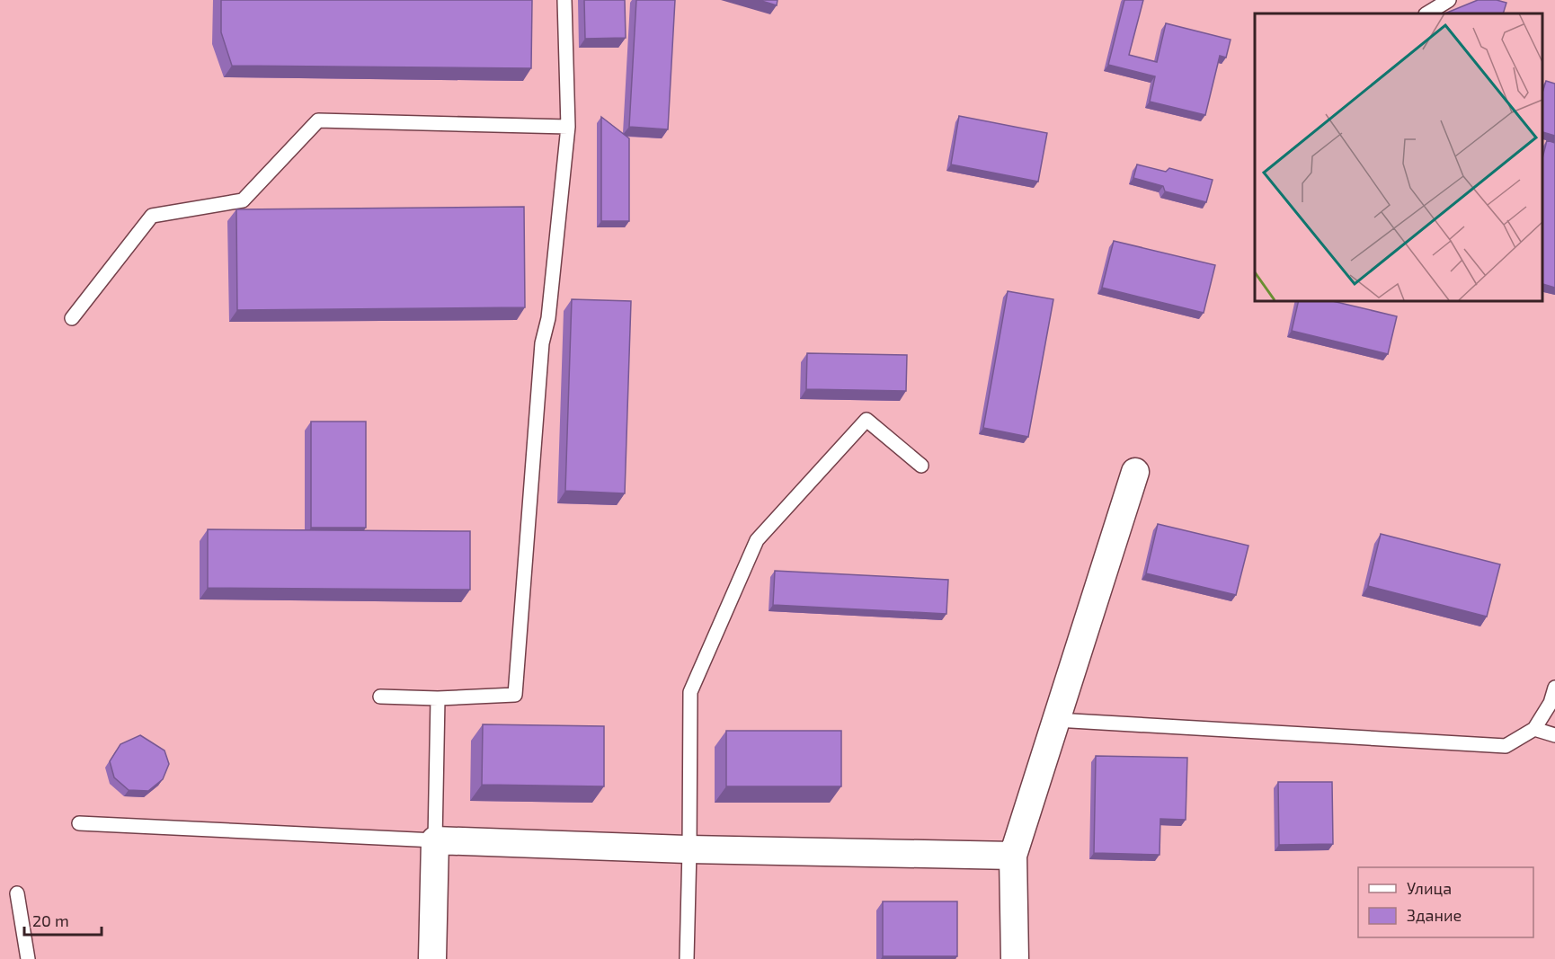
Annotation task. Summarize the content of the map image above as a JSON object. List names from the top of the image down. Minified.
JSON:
{"legend":["Улица","Здание"],"scale_bar":"20 m"}
